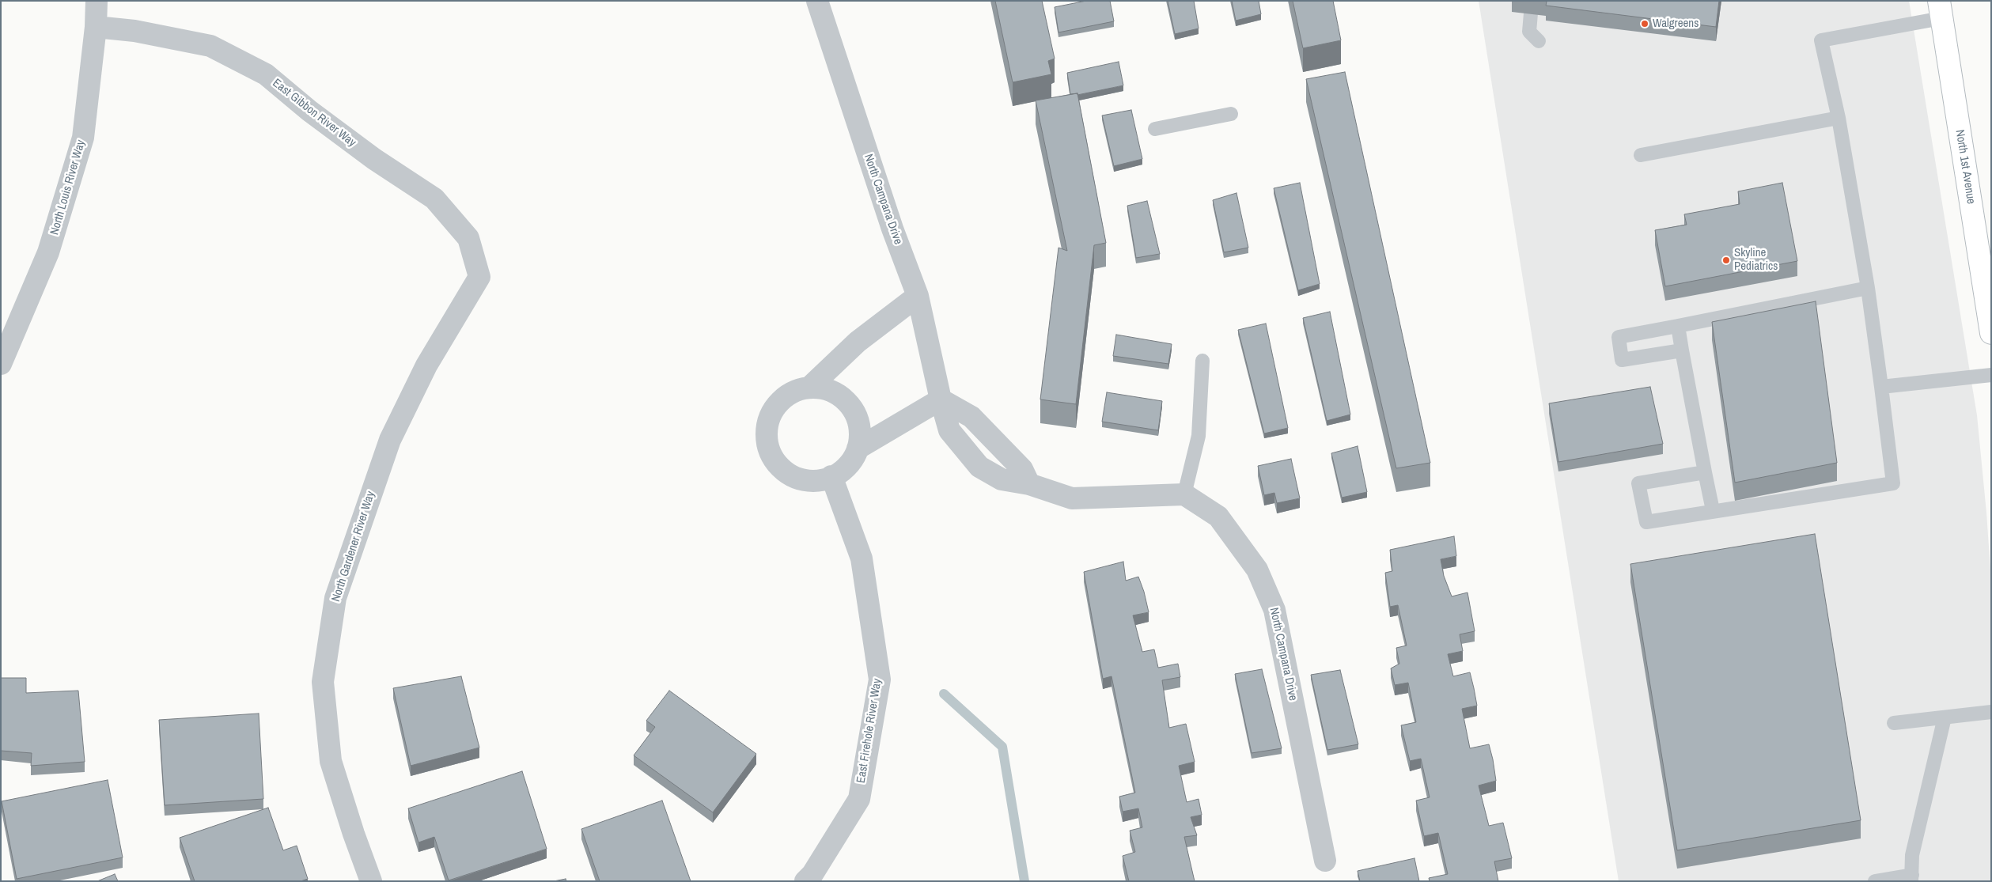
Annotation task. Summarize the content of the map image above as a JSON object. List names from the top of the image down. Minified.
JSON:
{"streets":{"main road":["North 1st Avenue"],"street":["East Gibbon River Way","North Louis River Way","North Campana Drive","North Gardener River Way","East Firehole River Way"]},"crossings":[["East Gibbon River Way","North Louis River Way"],["East Gibbon River Way","North Gardener River Way"]],"places":["Walgreens","Skyline Pediatrics"]}
